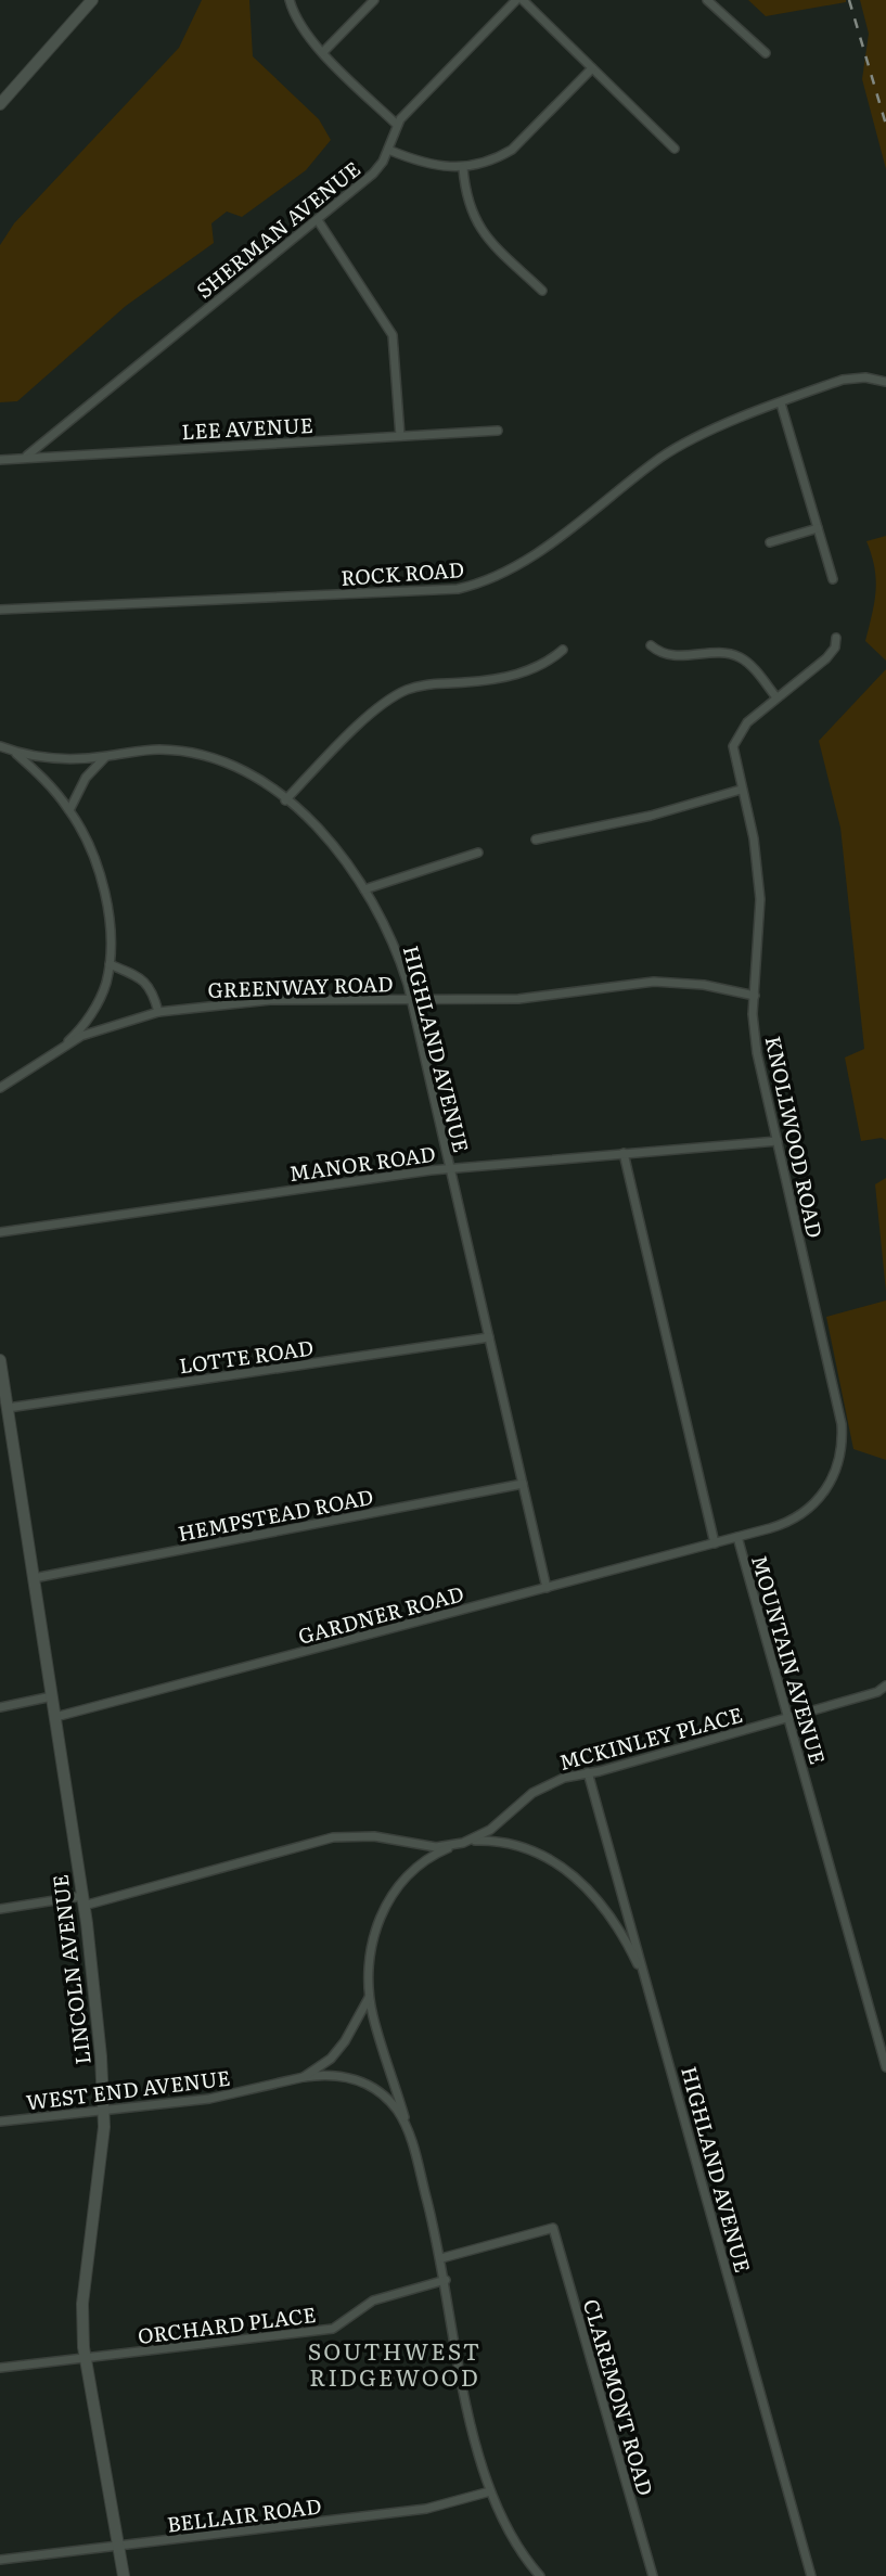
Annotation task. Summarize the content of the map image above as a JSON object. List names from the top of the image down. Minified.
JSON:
{"streets":{"main road":["LINCOLN AVENUE"],"street":["SHERMAN AVENUE","LEE AVENUE","ROCK ROAD","GREENWAY ROAD","HIGHLAND AVENUE","KNOLLWOOD ROAD","MANOR ROAD","LOTTE ROAD","HEMPSTEAD ROAD","GARDNER ROAD","MOUNTAIN AVENUE","MCKINLEY PLACE","WEST END AVENUE","ORCHARD PLACE","CLAREMONT ROAD","BELLAIR ROAD"]},"crossings":[["SHERMAN AVENUE","LEE AVENUE"],["GREENWAY ROAD","HIGHLAND AVENUE"],["GREENWAY ROAD","KNOLLWOOD ROAD"],["HIGHLAND AVENUE","MANOR ROAD"],["HIGHLAND AVENUE","LOTTE ROAD"],["HIGHLAND AVENUE","HEMPSTEAD ROAD"],["HIGHLAND AVENUE","GARDNER ROAD"],["HIGHLAND AVENUE","MCKINLEY PLACE"],["KNOLLWOOD ROAD","MANOR ROAD"],["KNOLLWOOD ROAD","MOUNTAIN AVENUE"],["LOTTE ROAD","LINCOLN AVENUE"],["HEMPSTEAD ROAD","LINCOLN AVENUE"],["GARDNER ROAD","MOUNTAIN AVENUE"],["GARDNER ROAD","LINCOLN AVENUE"],["MOUNTAIN AVENUE","MCKINLEY PLACE"],["MCKINLEY PLACE","LINCOLN AVENUE"],["LINCOLN AVENUE","WEST END AVENUE"],["LINCOLN AVENUE","ORCHARD PLACE"],["LINCOLN AVENUE","BELLAIR ROAD"],["WEST END AVENUE","ORCHARD PLACE"],["WEST END AVENUE","CLAREMONT ROAD"],["WEST END AVENUE","BELLAIR ROAD"]],"districts":["SOUTHWEST RIDGEWOOD"]}
